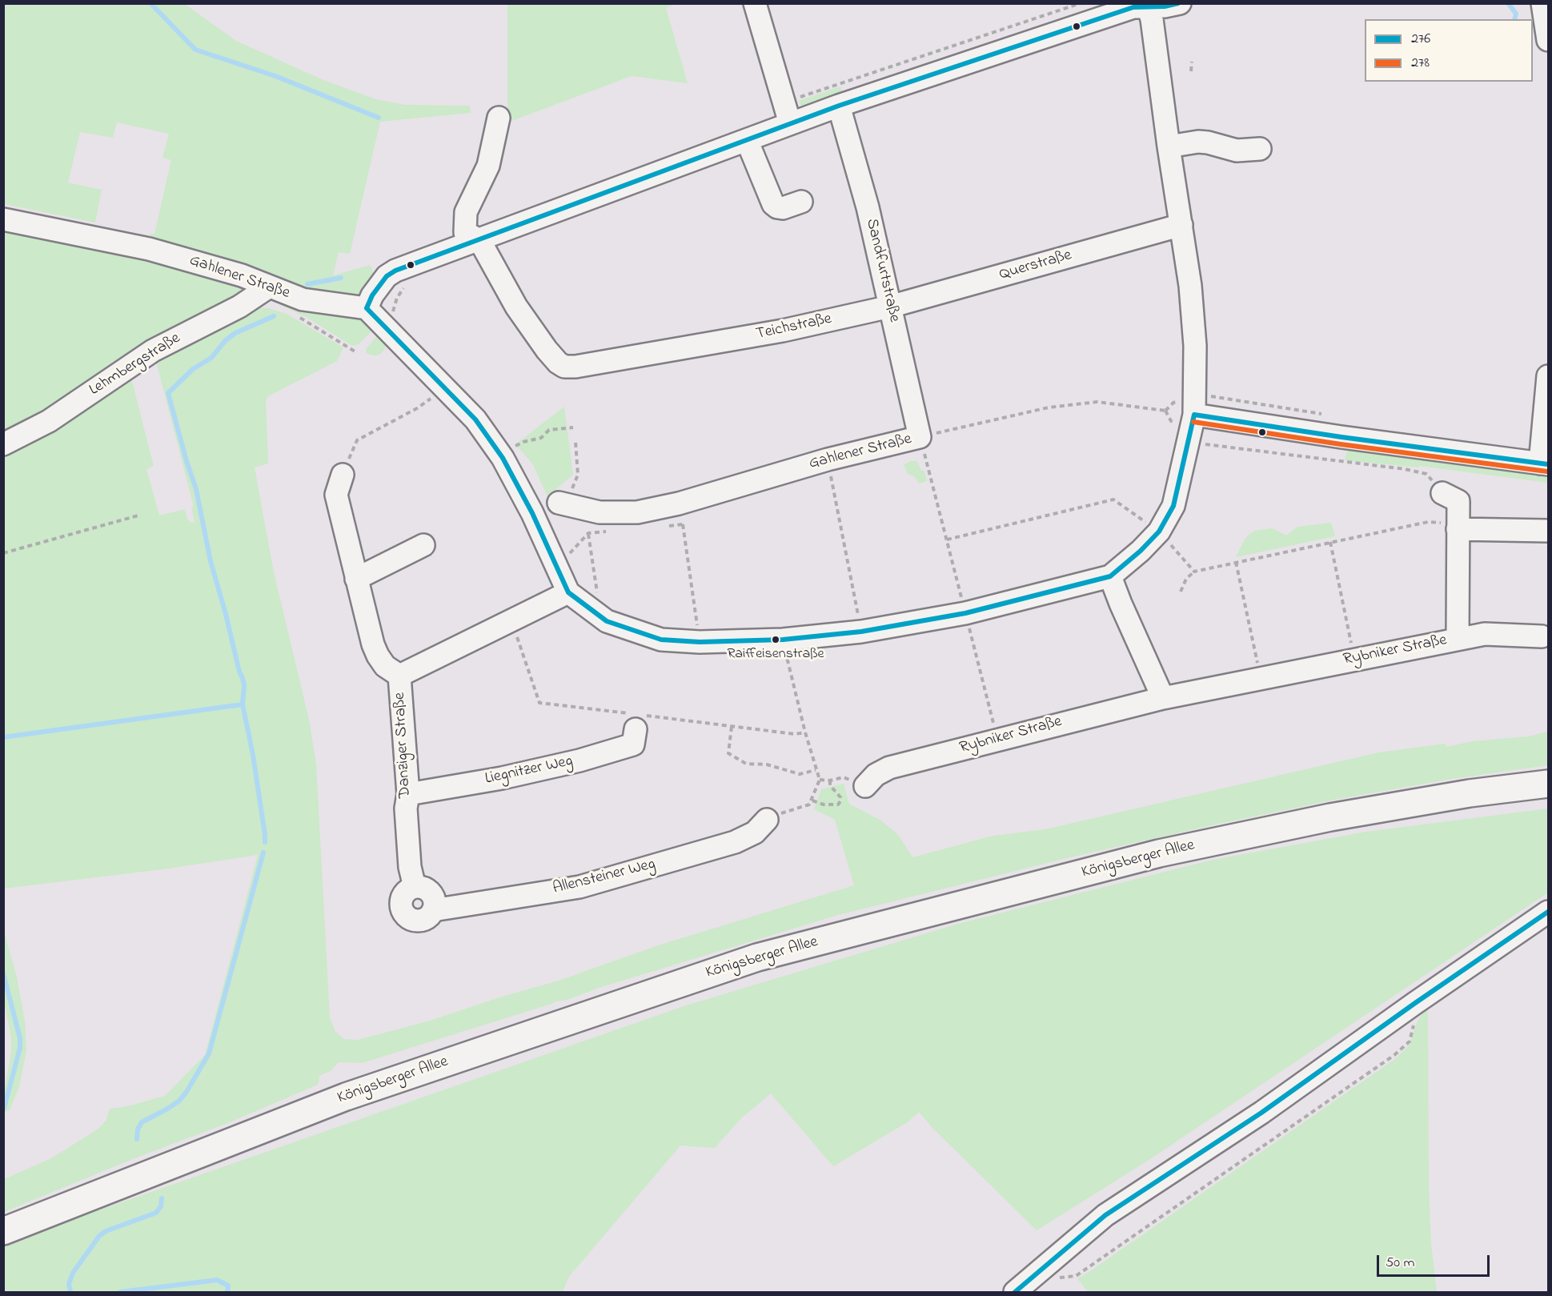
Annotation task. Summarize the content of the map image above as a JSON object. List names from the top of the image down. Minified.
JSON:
{"streets":{"main road":["Königsberger Allee"],"street":["Querstraße","Sandfurtstraße","Gahlener Straße","Teichstraße","Lehmbergstraße","Rybniker Straße","Danziger Straße","Liegnitzer Weg","Allensteiner Weg"]},"crossings":[["Querstraße","Sandfurtstraße"],["Querstraße","Teichstraße"],["Sandfurtstraße","Gahlener Straße"],["Sandfurtstraße","Teichstraße"],["Gahlener Straße","Lehmbergstraße"],["Danziger Straße","Liegnitzer Weg"],["Danziger Straße","Allensteiner Weg"]],"places":["Raiffeisenstraße"],"lines":["transit line 276","transit line 278"],"legend":["276","278"],"scale_bar":"50 m"}
